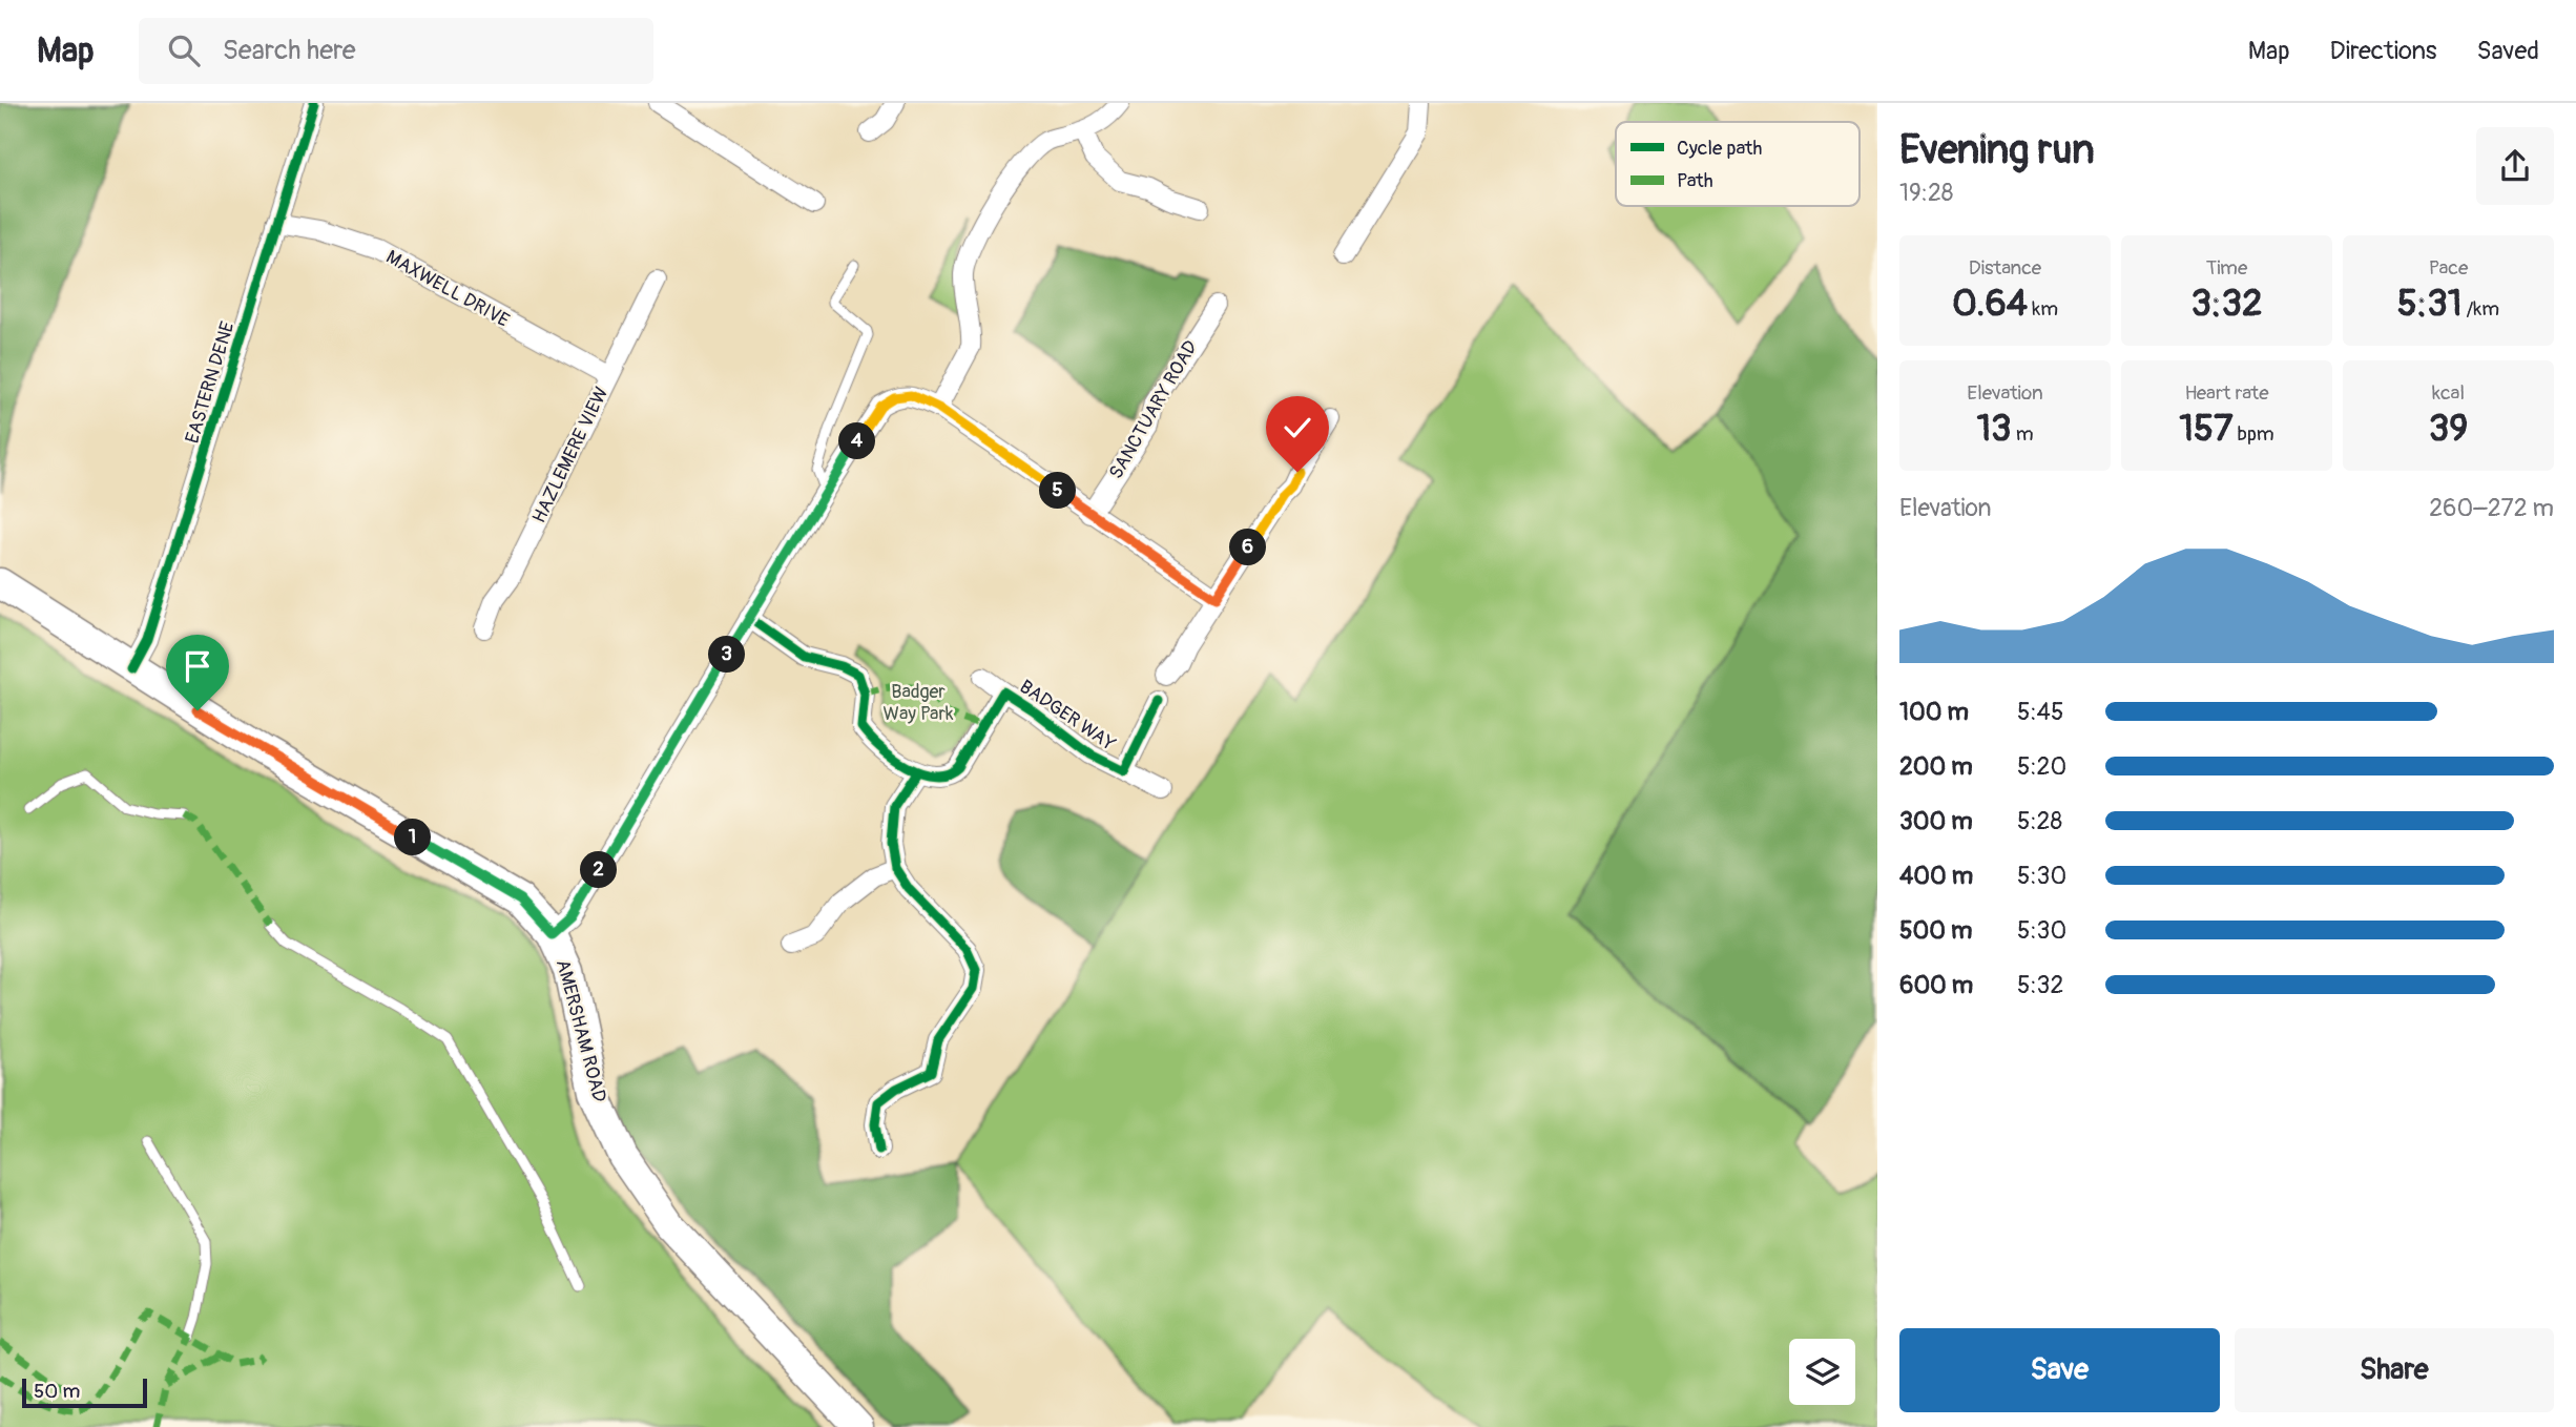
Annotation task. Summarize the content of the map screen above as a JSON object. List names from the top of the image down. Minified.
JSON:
{"streets":{"main road":["AMERSHAM ROAD"],"street":["MAXWELL DRIVE","EASTERN DENE","SANCTUARY ROAD","HAZLEMERE VIEW","BADGER WAY"]},"crossings":[["MAXWELL DRIVE","EASTERN DENE"],["MAXWELL DRIVE","HAZLEMERE VIEW"],["EASTERN DENE","AMERSHAM ROAD"]],"parks":["Badger Way Park"],"legend":["Cycle path","Path"],"scale_bar":"50 m","page":{"header":"Map","search":"Search here","nav":["Map","Directions","Saved"],"heading":["Evening run","19:28"],"stats":[["Distance","0.64 km"],["Time","3:32"],["Pace","5:31 /km"],["Elevation","13 m"],["Heart rate","157 bpm"],["kcal","39"]],"pins":["4","5","6","3","1","2"],"chart":["Elevation","260–272 m"],"list":[{"name":"100 m","note":"5:45"},{"name":"200 m","note":"5:20"},{"name":"300 m","note":"5:28"},{"name":"400 m","note":"5:30"},{"name":"500 m","note":"5:30"},{"name":"600 m","note":"5:32"}],"buttons":["Save","Share"],"scale":"50 m"}}
